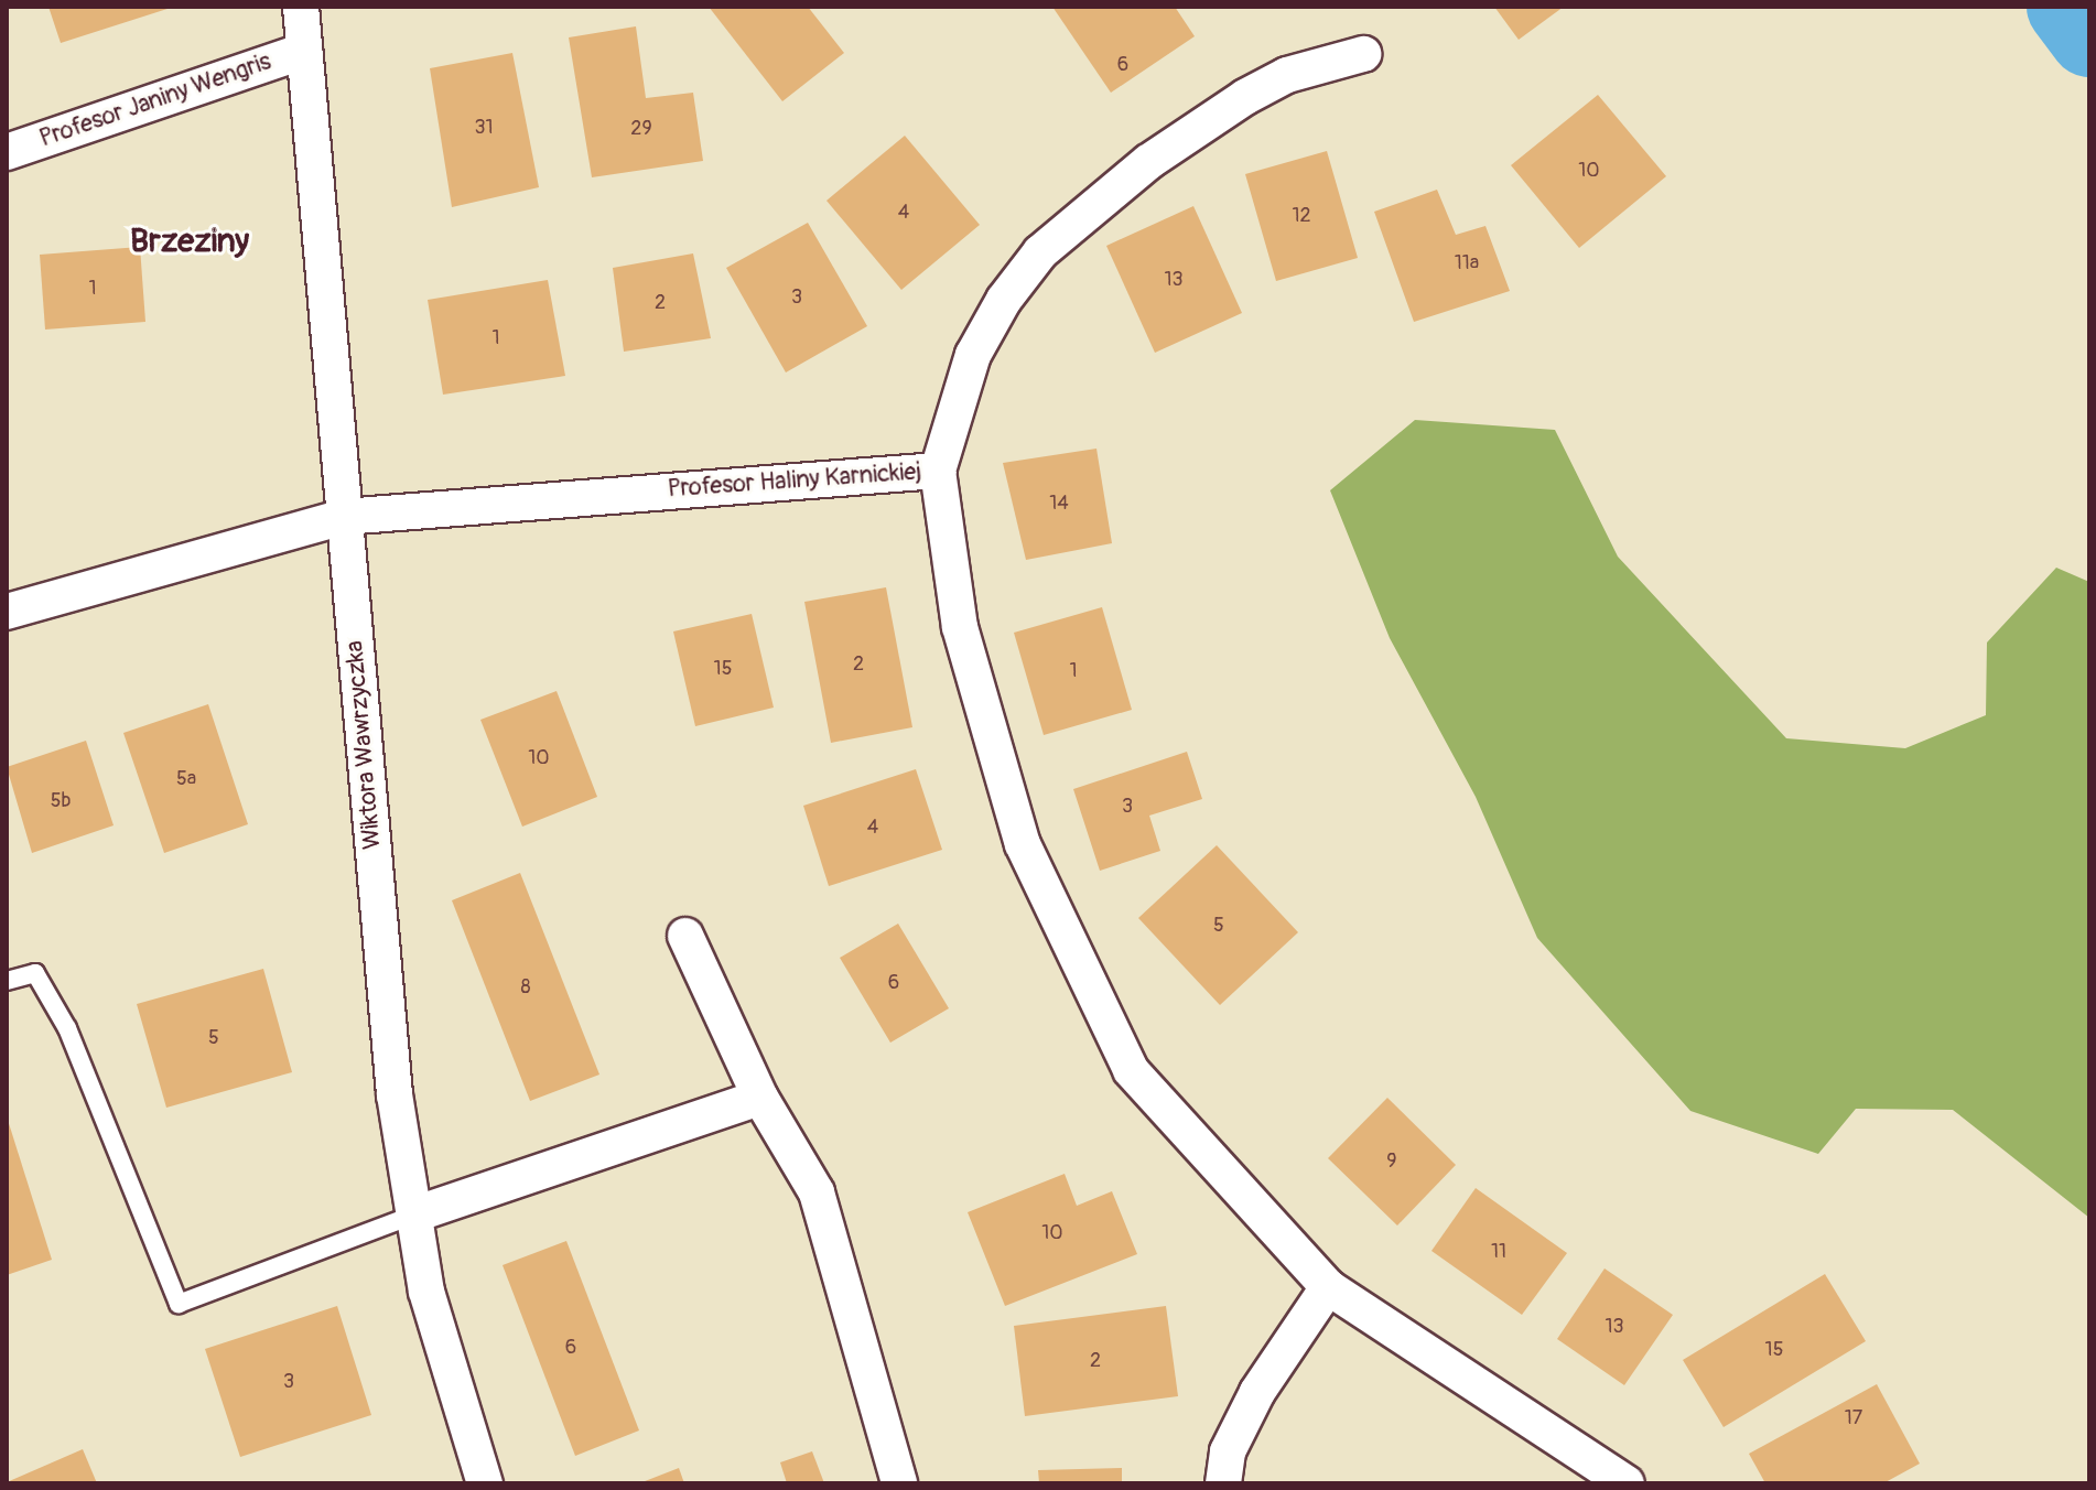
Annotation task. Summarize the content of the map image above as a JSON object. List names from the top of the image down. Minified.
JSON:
{"streets":{"street":["Profesor Janiny Wengris","Profesor Haliny Karnickiej","Wiktora Wawrzyczka"]},"crossings":[["Profesor Janiny Wengris","Wiktora Wawrzyczka"],["Profesor Haliny Karnickiej","Wiktora Wawrzyczka"]],"districts":["Brzeziny"],"house_numbers":["6","31","29","10","4","12","11a","13","1","3","2","1","14","2","15","1","10","5a","5b","3","4","5","6","8","5","9","10","11","13","6","15","2","3","17"]}
